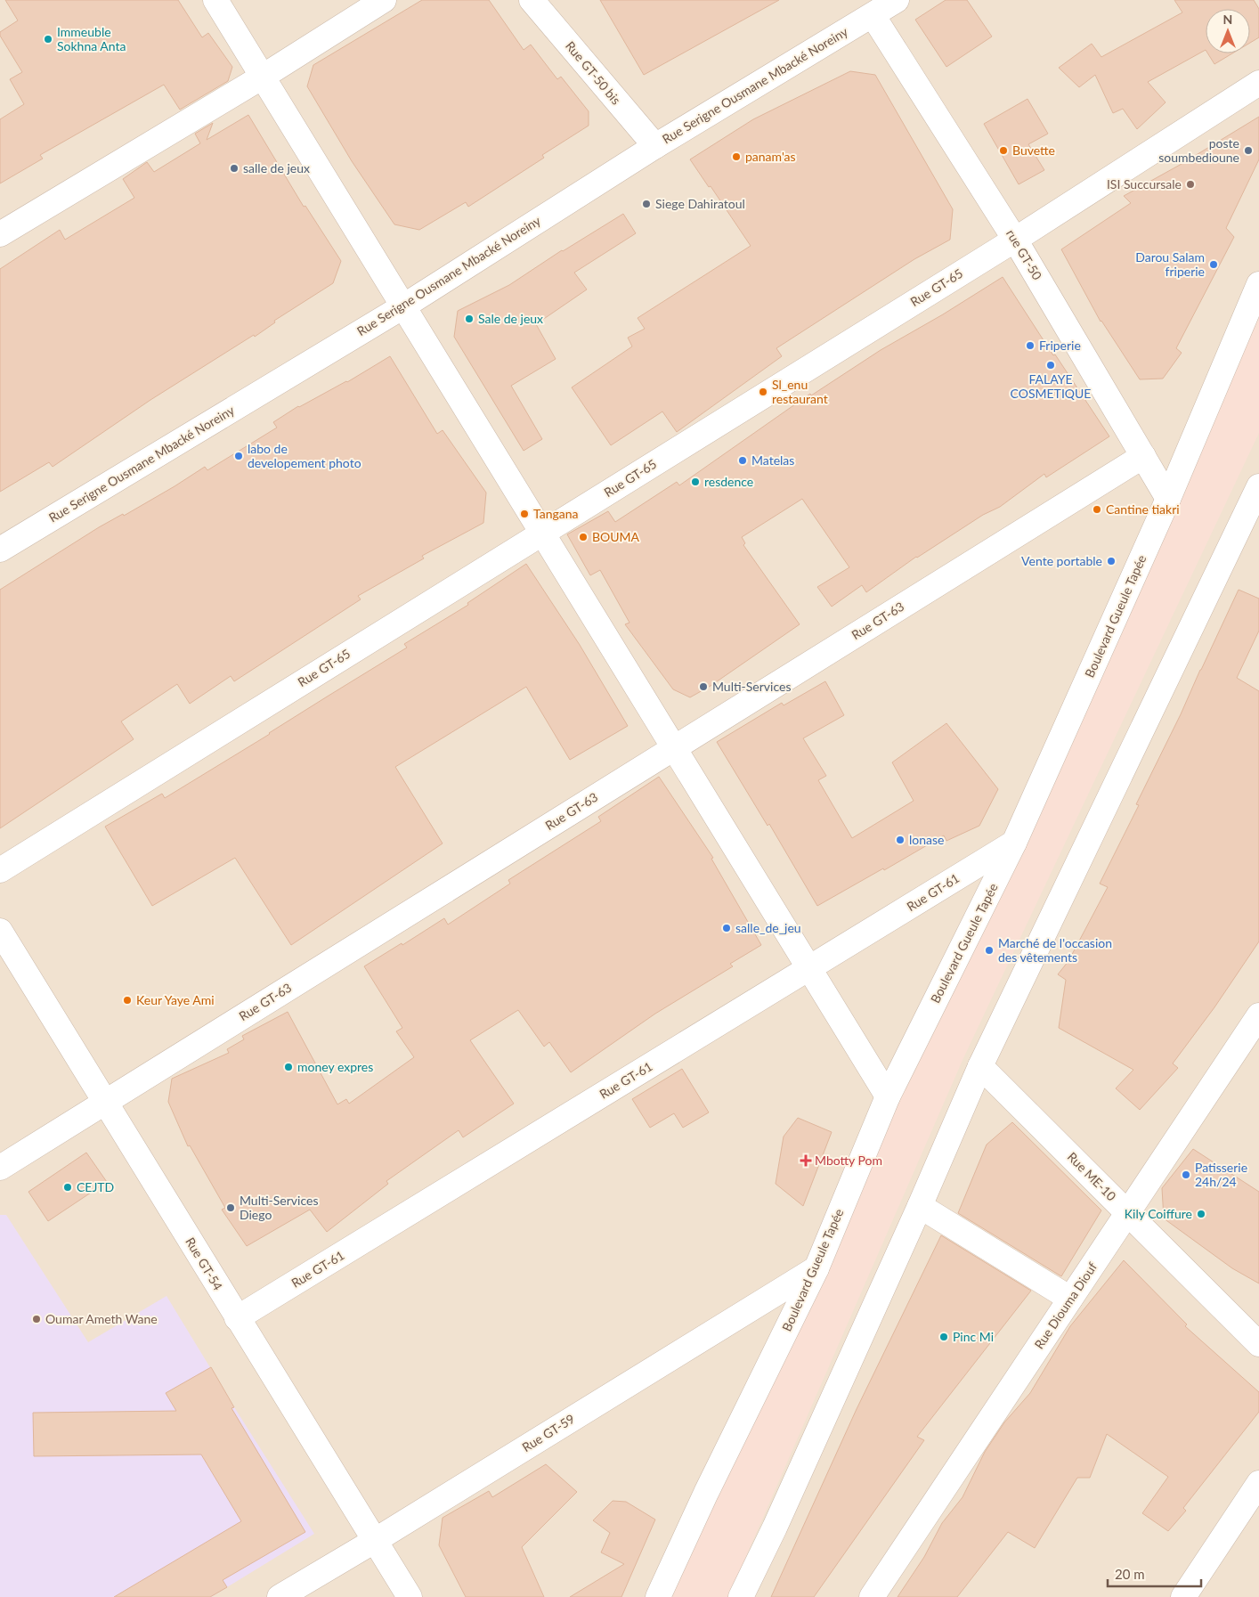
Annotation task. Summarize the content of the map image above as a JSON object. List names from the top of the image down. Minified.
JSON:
{"streets":{"street":["Rue GT-50 bis","Rue Serigne Ousmane Mbacké Noreiny","rue GT-50","Rue GT-65","Boulevard Gueule Tapée","Rue GT-63","Rue GT-61","Rue ME-10","Rue GT-54","Rue Diouma Diouf","Rue GT-59"]},"crossings":[["Rue GT-50 bis","Rue Serigne Ousmane Mbacké Noreiny"],["Rue Serigne Ousmane Mbacké Noreiny","rue GT-50"],["rue GT-50","Rue GT-65"],["rue GT-50","Boulevard Gueule Tapée"],["rue GT-50","Rue GT-63"],["Boulevard Gueule Tapée","Rue GT-61"],["Boulevard Gueule Tapée","Rue GT-59"],["Rue GT-63","Rue GT-54"],["Rue GT-61","Rue GT-54"],["Rue ME-10","Rue Diouma Diouf"],["Rue GT-54","Rue GT-59"]],"places":{"other":["Immeuble Sokhna Anta","Buvette","poste soumbedioune","panam'as","salle de jeux","ISI Succursale","Siege Dahiratoul","Darou Salam friperie","Sale de jeux","Friperie","FALAYE COSMETIQUE","Sl_enu restaurant","labo de developement photo","Matelas","resdence","Cantine tiakri","Tangana","BOUMA","Vente portable","Multi-Services","lonase","salle_de_jeu","Marché de l'occasion des vêtements","Keur Yaye Ami","money expres","Patisserie 24h/24","CEJTD","Multi-Services Diego","Kily Coiffure","Oumar Ameth Wane","Pinc Mi"],"health":["Mbotty Pom"]},"scale_bar":"20 m","north":"top"}
